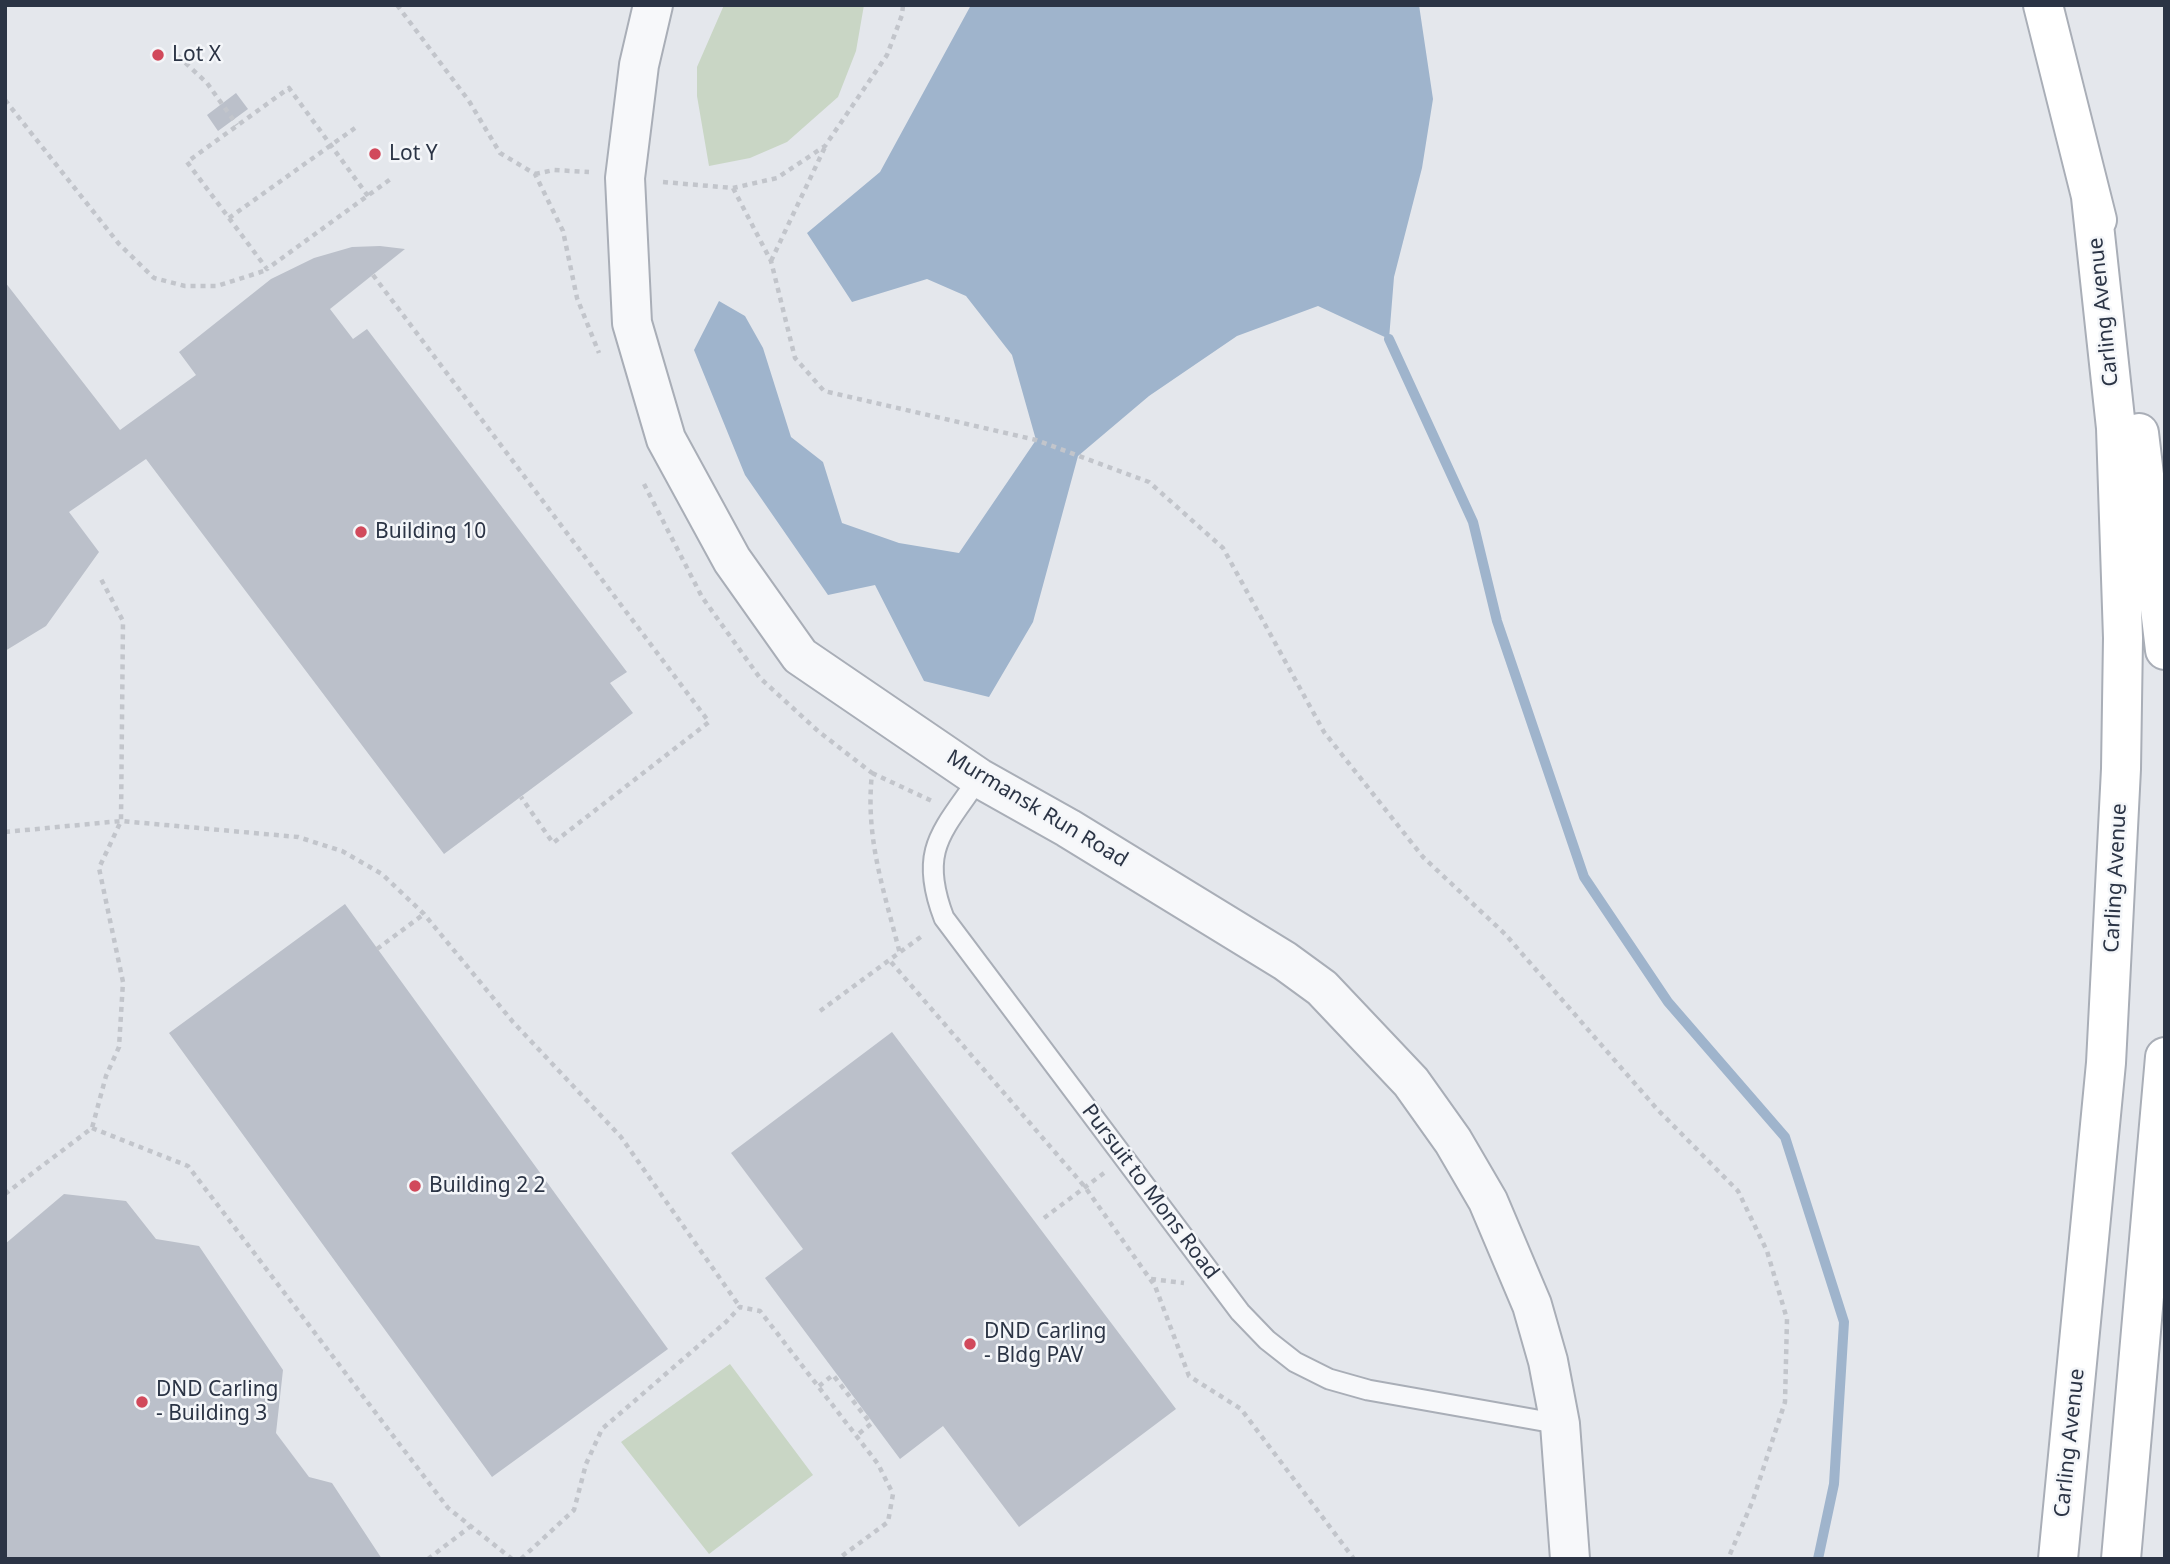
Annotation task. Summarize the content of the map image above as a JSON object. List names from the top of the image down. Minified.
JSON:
{"streets":{"main road":["Carling Avenue"],"street":["Murmansk Run Road"],"lane":["Pursuit to Mons Road"]},"crossings":[["Murmansk Run Road","Pursuit to Mons Road"]],"places":["Lot X","Lot Y","Building 10","Building 2 2","DND Carling - Bldg PAV","DND Carling - Building 3"]}
